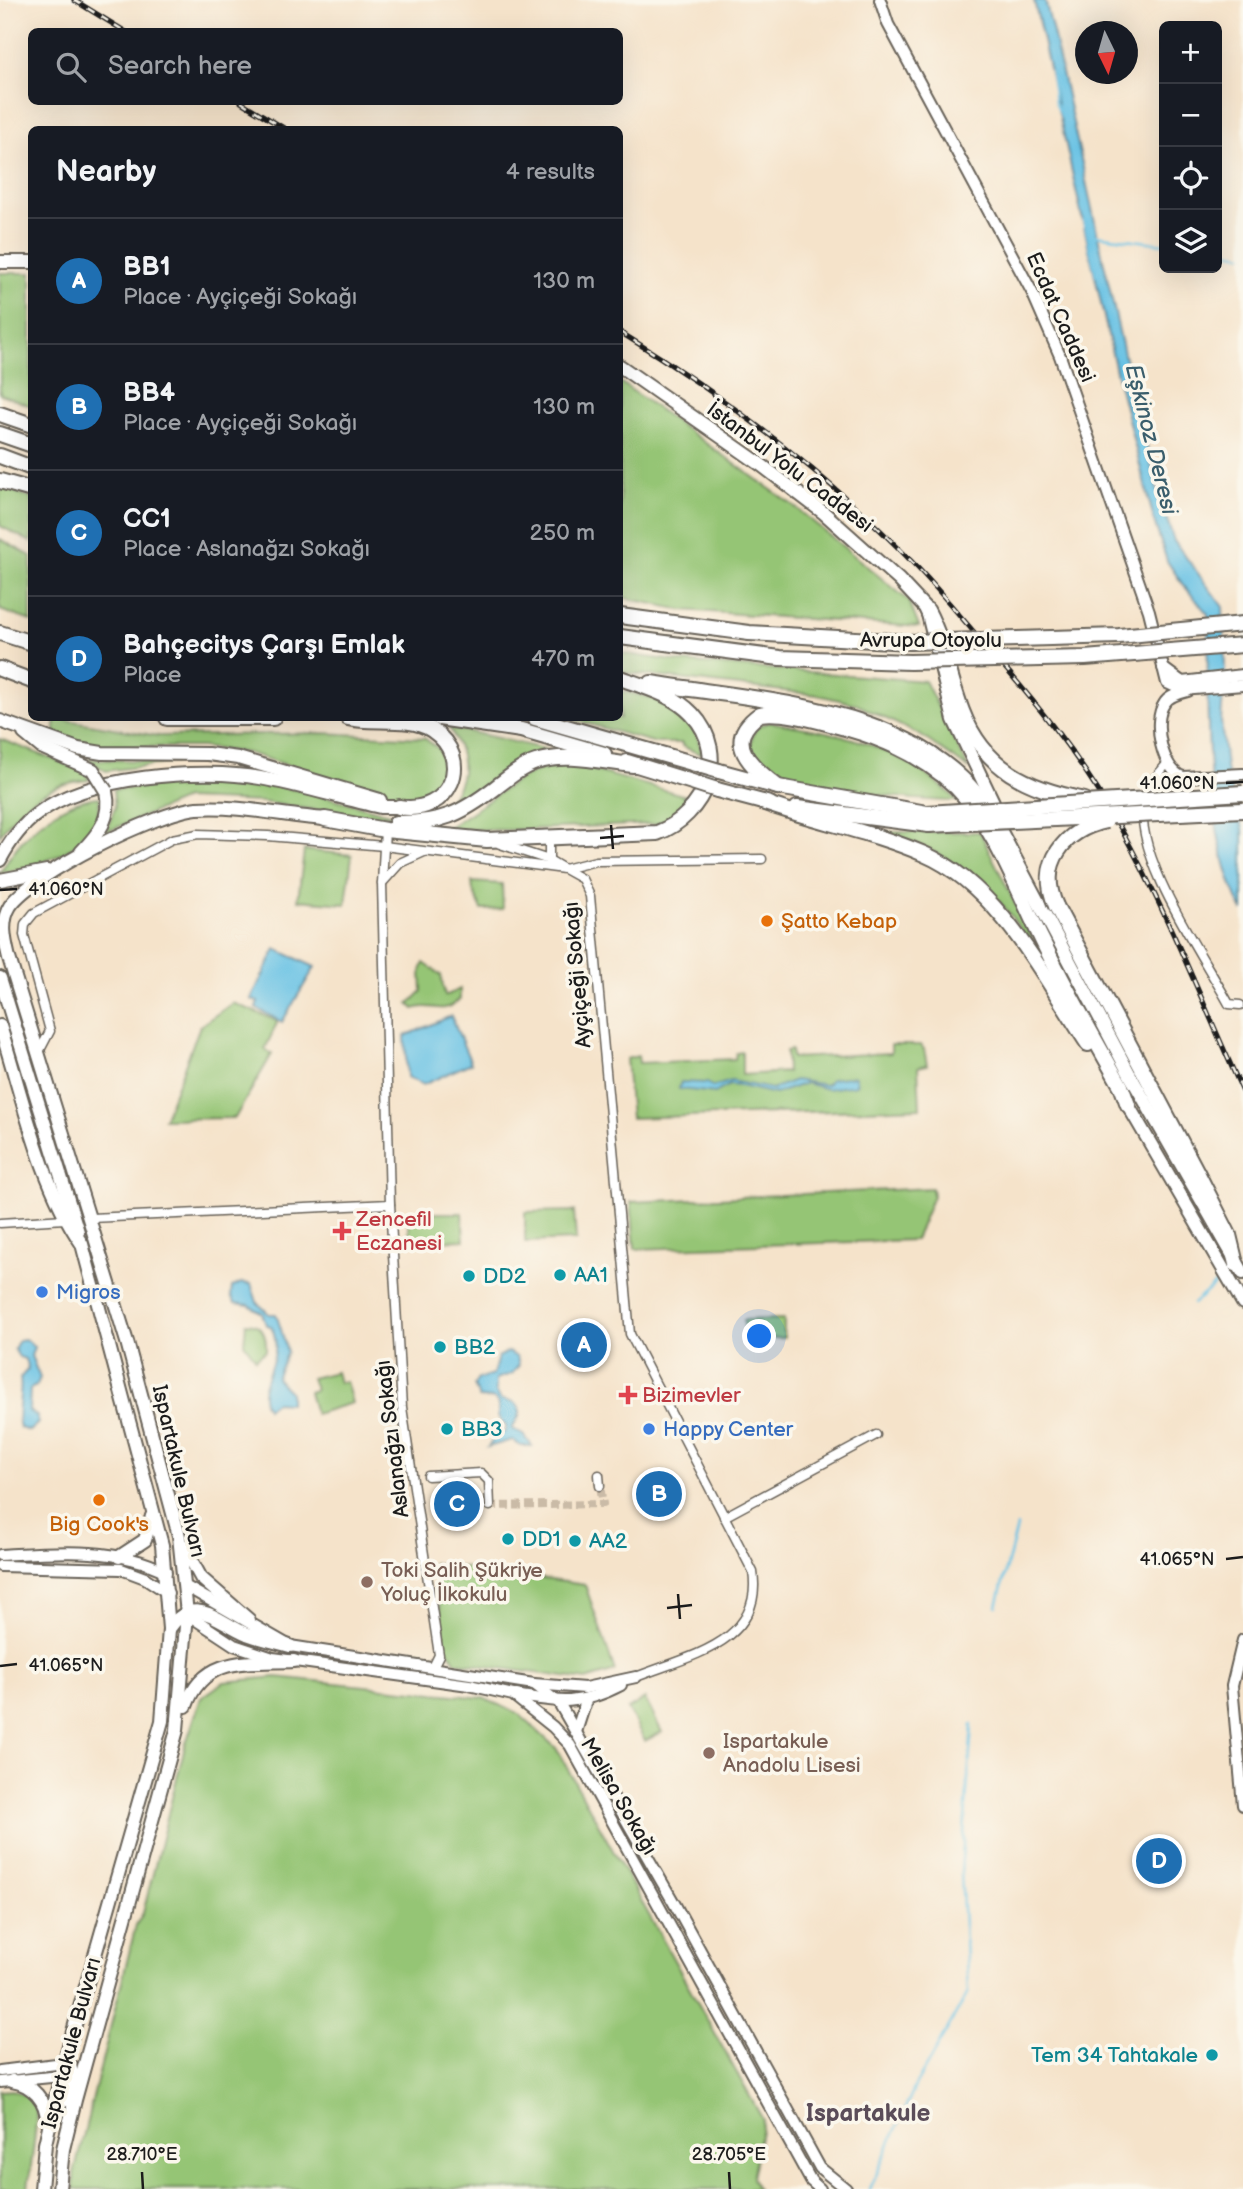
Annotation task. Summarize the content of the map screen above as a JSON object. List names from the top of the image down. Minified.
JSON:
{"streets":{"highway":["Avrupa Otoyolu"],"main road":["İstanbul Yolu Caddesi","Ispartakule Bulvarı"],"street":["Ecdat Caddesi","Ayçiçeği Sokağı","Aslanağzı Sokağı","Melisa Sokağı"]},"crossings":[["Ayçiçeği Sokağı","Melisa Sokağı"],["Ispartakule Bulvarı","Melisa Sokağı"]],"districts":["Ispartakule"],"water":["Eşkinoz Deresi"],"places":{"other":["Şatto Kebap","AA1","DD2","Migros","BB2","BB3","Happy Center","Big Cook's","DD1","AA2","Toki Salih Şükriye Yoluç İlkokulu","Ispartakule Anadolu Lisesi","Tem 34 Tahtakale"],"health":["Zencefil Eczanesi","Bizimevler"]},"north":"bottom","page":{"map_buttons":["+","−"],"search":"Search here","heading":["Nearby","4 results"],"list":[{"mark":"A","name":"BB1","note":"Place · Ayçiçeği Sokağı","value":"130 m"},{"mark":"B","name":"BB4","note":"Place · Ayçiçeği Sokağı","value":"130 m"},{"mark":"C","name":"CC1","note":"Place · Aslanağzı Sokağı","value":"250 m"},{"mark":"D","name":"Bahçecitys Çarşı Emlak","note":"Place","value":"470 m"}],"pins":["A","B","C","D"]},"coordinates":["41.060°N","41.065°N","28.710°E","28.705°E"]}
